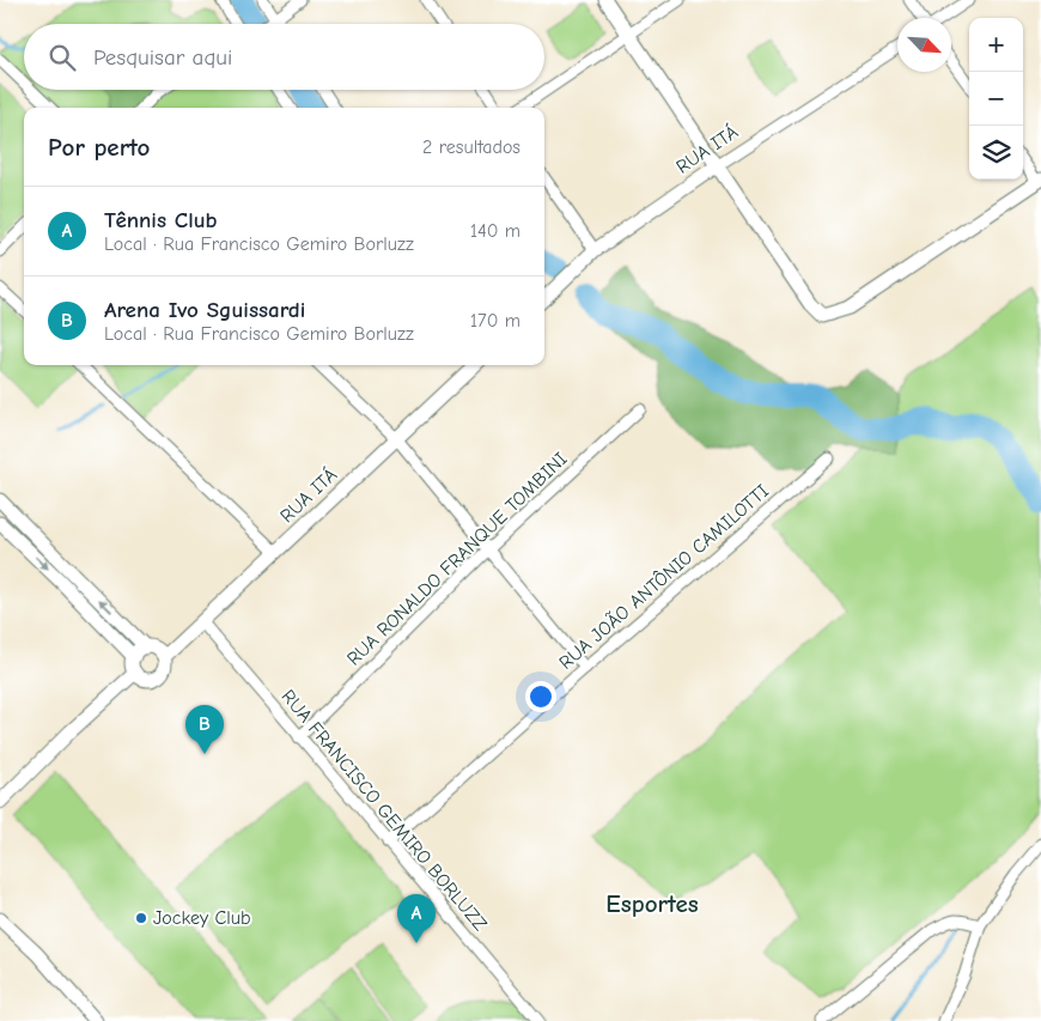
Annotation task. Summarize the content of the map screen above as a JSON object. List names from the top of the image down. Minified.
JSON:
{"streets":{"street":["RUA ITÁ","RUA RONALDO FRANQUE TOMBINI","RUA JOÃO ANTÔNIO CAMILOTTI","RUA FRANCISCO GEMIRO BORLUZZ"]},"crossings":[["RUA ITÁ","RUA FRANCISCO GEMIRO BORLUZZ"],["RUA RONALDO FRANQUE TOMBINI","RUA FRANCISCO GEMIRO BORLUZZ"],["RUA JOÃO ANTÔNIO CAMILOTTI","RUA FRANCISCO GEMIRO BORLUZZ"]],"districts":["Esportes"],"places":["Jockey Club"],"north":"bottom right","page":{"map_buttons":["+","−"],"search":"Pesquisar aqui","heading":["Por perto","2 resultados"],"list":[{"mark":"A","name":"Tênnis Club","note":"Local · Rua Francisco Gemiro Borluzz","value":"140 m"},{"mark":"B","name":"Arena Ivo Sguissardi","note":"Local · Rua Francisco Gemiro Borluzz","value":"170 m"}],"pins":["B","A"]}}
